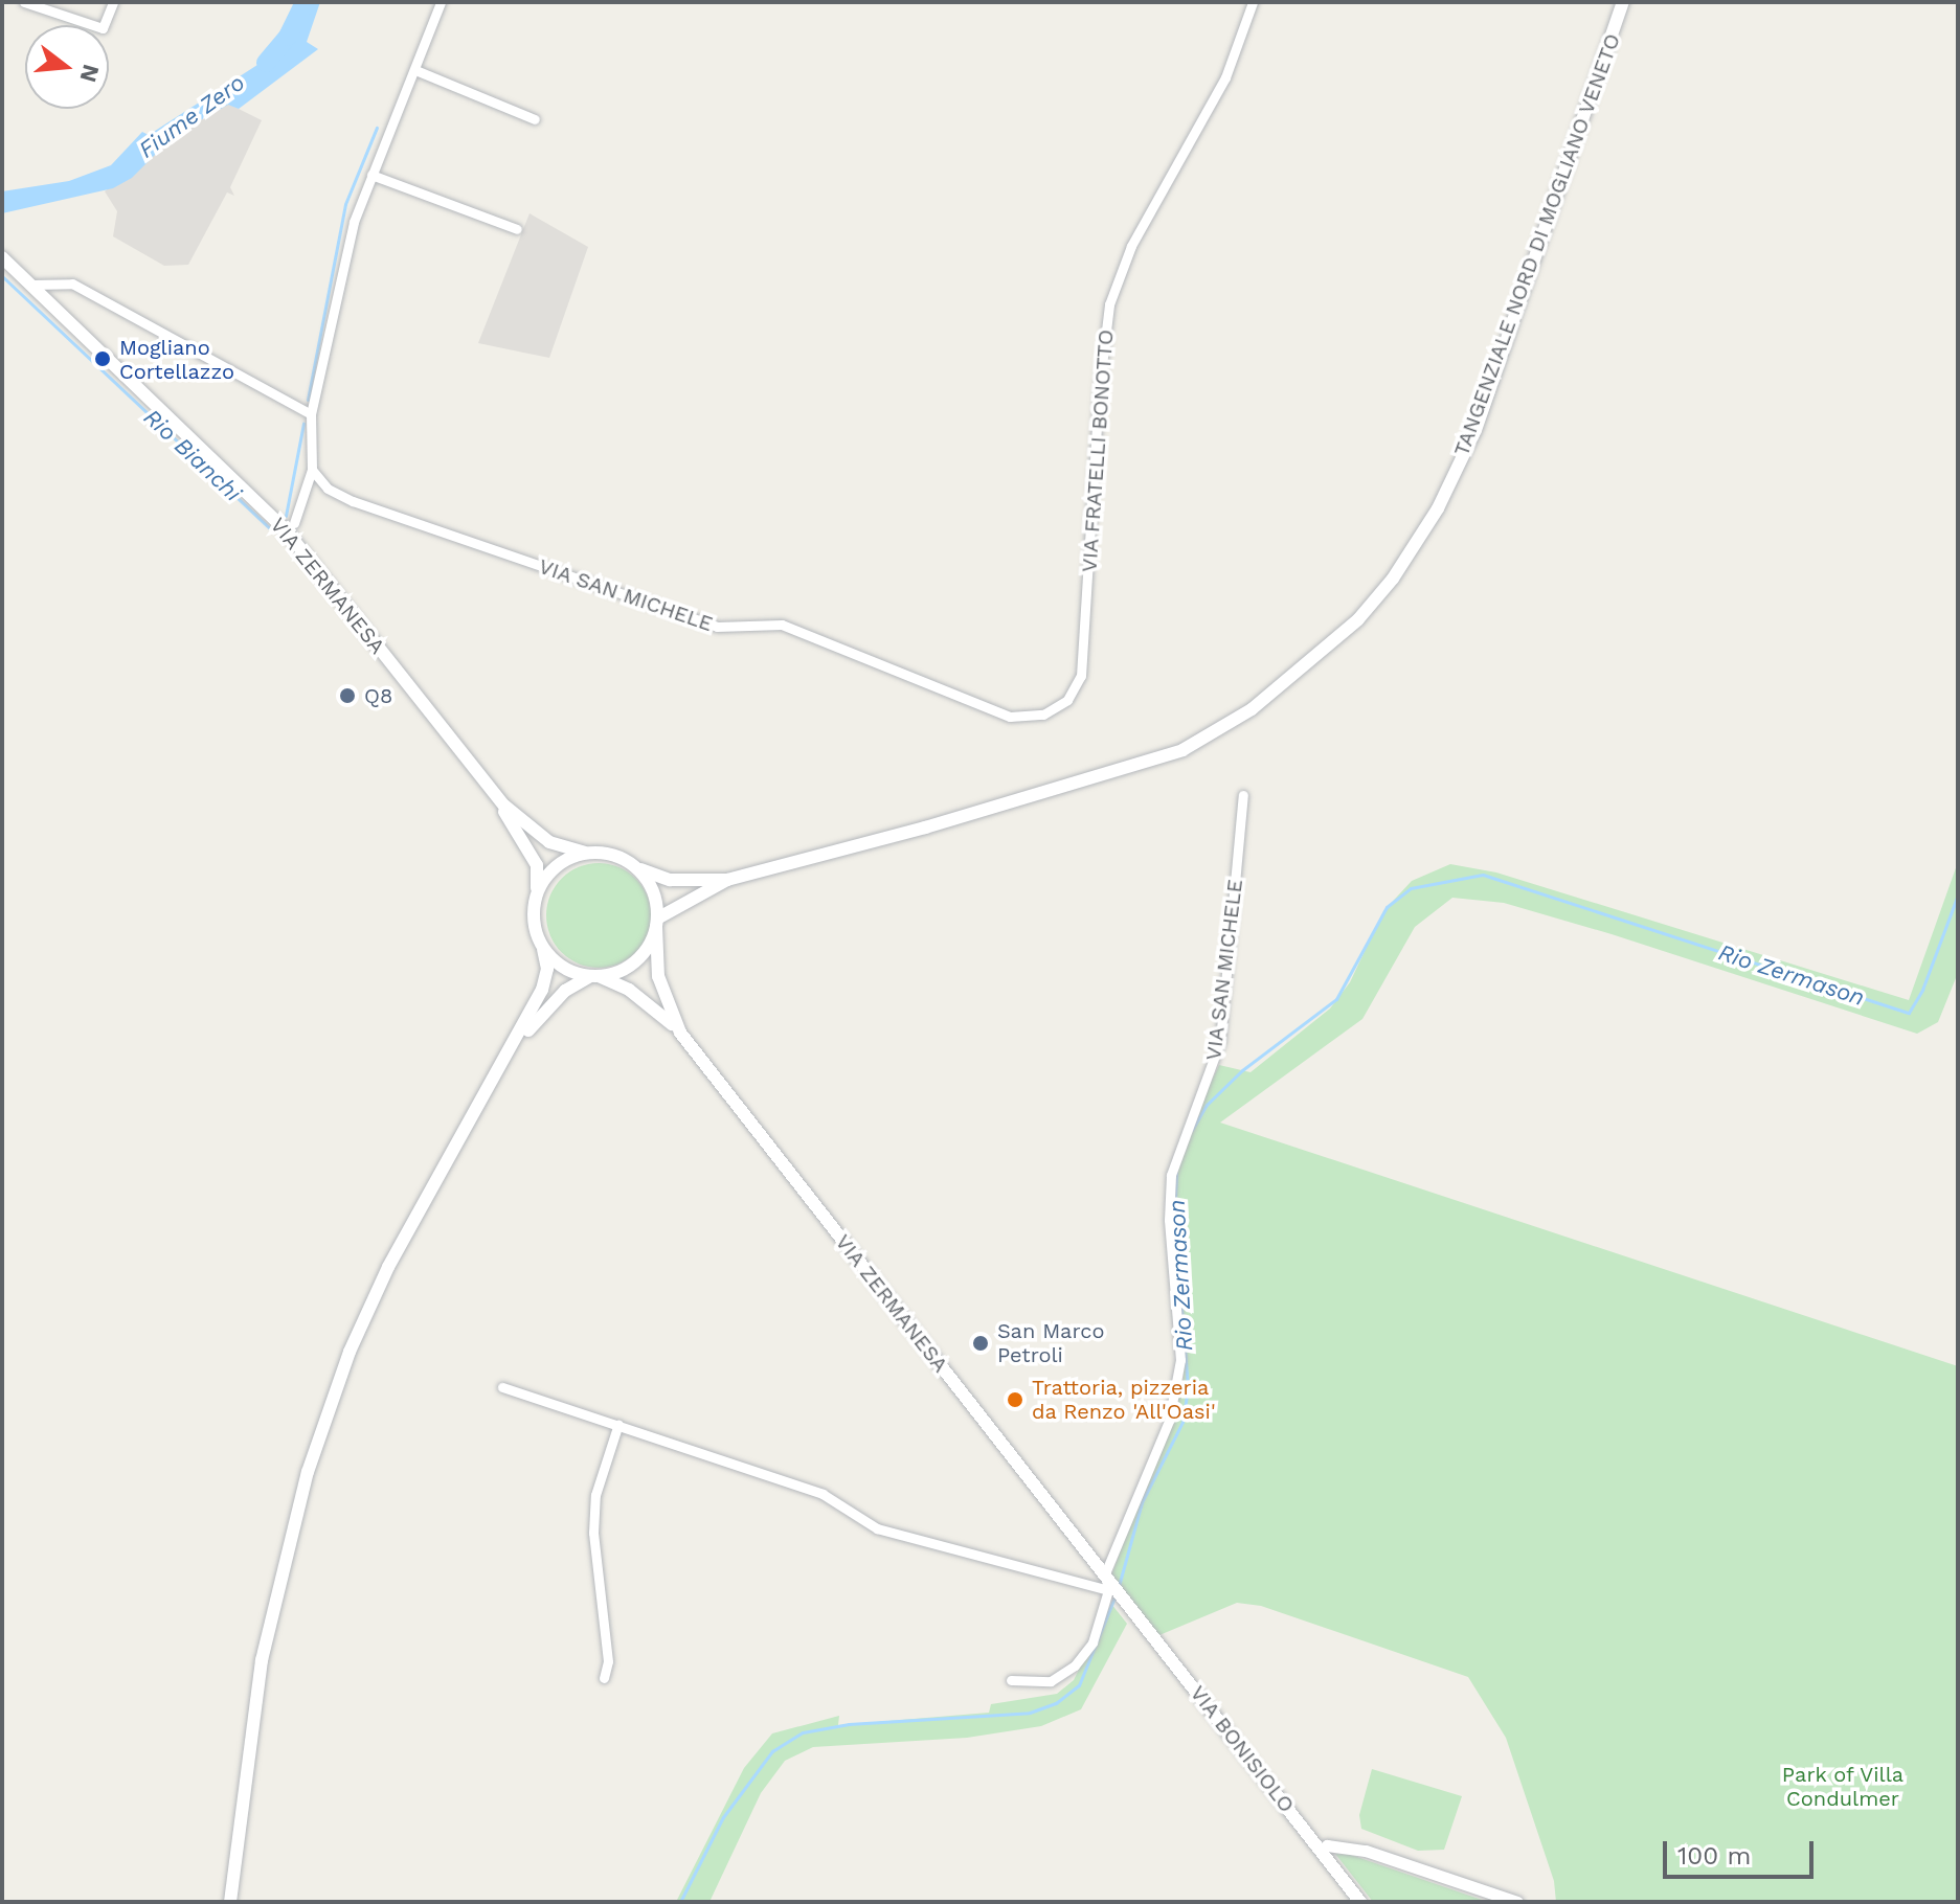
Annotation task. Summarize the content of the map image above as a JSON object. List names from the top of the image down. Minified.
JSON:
{"streets":{"main road":["TANGENZIALE NORD DI MOGLIANO VENETO","VIA ZERMANESA","VIA BONISIOLO"],"street":["VIA FRATELLI BONOTTO","VIA SAN MICHELE"]},"crossings":[["TANGENZIALE NORD DI MOGLIANO VENETO","VIA ZERMANESA"],["VIA FRATELLI BONOTTO","VIA SAN MICHELE"],["VIA ZERMANESA","VIA SAN MICHELE"],["VIA ZERMANESA","VIA BONISIOLO"]],"water":["Fiume Zero","Rio Bianchi","Rio Zermason"],"parks":["Park of Villa Condulmer"],"places":["Mogliano Cortellazzo","Q8","San Marco Petroli","Trattoria, pizzeria da Renzo 'All'Oasi'"],"scale_bar":"100 m","north":"right"}
